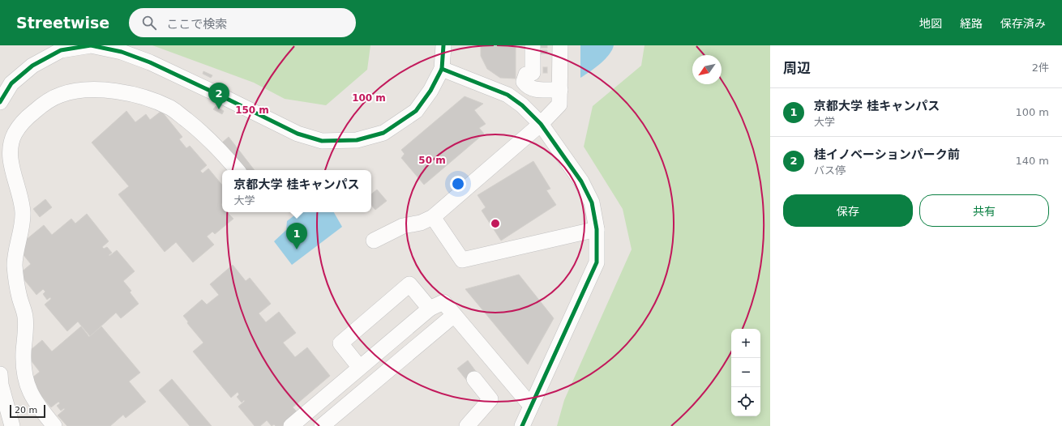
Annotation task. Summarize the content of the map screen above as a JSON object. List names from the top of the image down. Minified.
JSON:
{"scale_bar":"20 m","north":"bottom left","page":{"header":"Streetwise","search":"ここで検索","nav":["地図","経路","保存済み"],"heading":["周辺","2件"],"pins":["2","1"],"list":[{"mark":"1","name":"京都大学 桂キャンパス","note":"大学","value":"100 m"},{"mark":"2","name":"桂イノベーションパーク前","note":"バス停","value":"140 m"}],"popup":["京都大学 桂キャンパス","大学"],"buttons":["保存","共有"],"map_buttons":["+","−"],"scale":"20 m"},"rings":["100 m","150 m","50 m"]}
